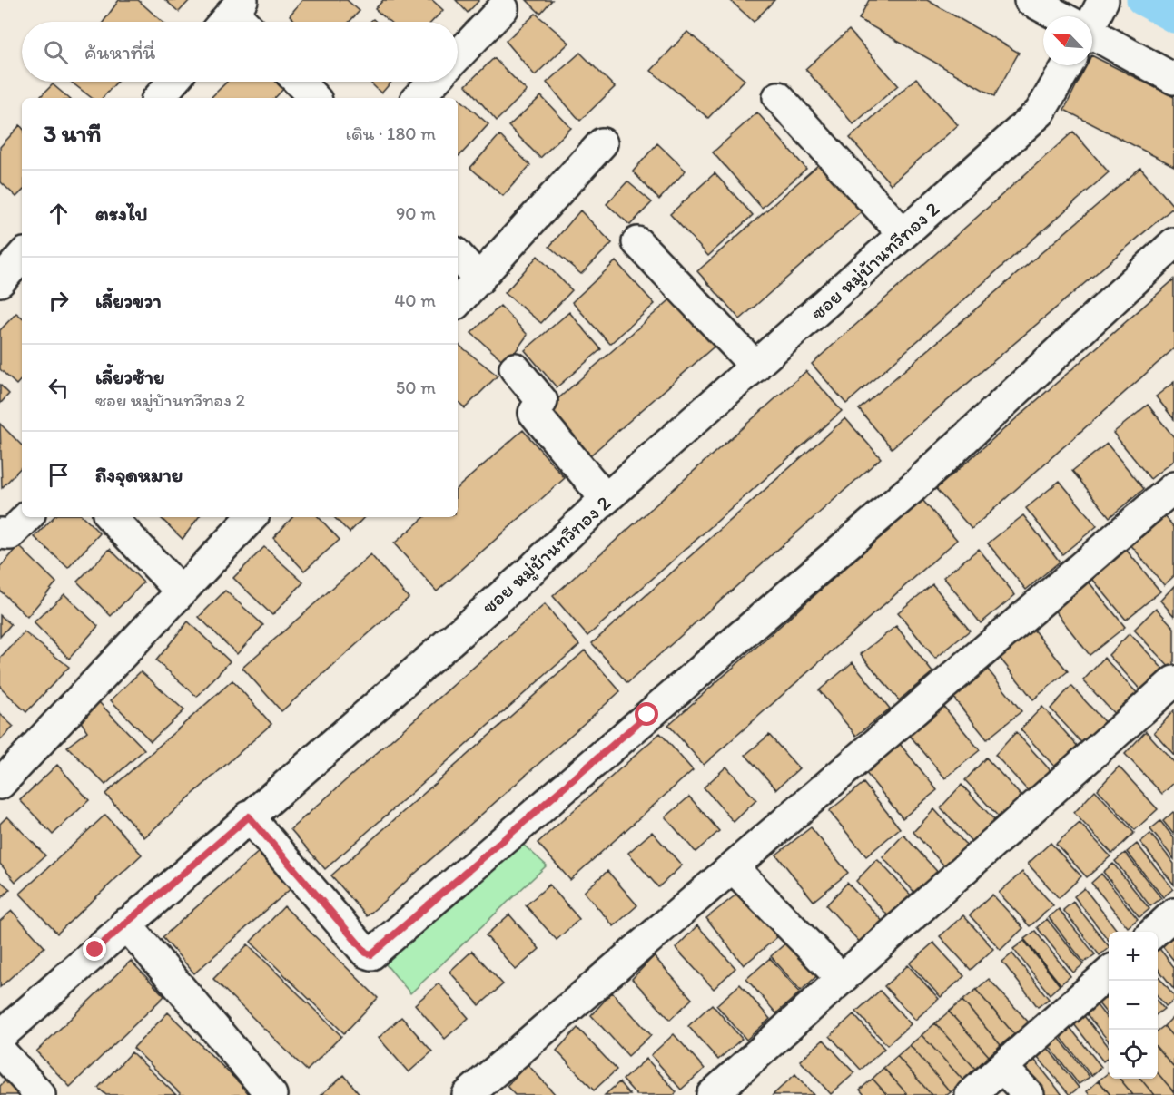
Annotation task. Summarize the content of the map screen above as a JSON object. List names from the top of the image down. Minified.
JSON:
{"streets":{"street":["ซอย หมู่บ้านทวีทอง 2"]},"north":"top left","page":{"search":"ค้นหาที่นี่","heading":["3 นาที","เดิน · 180 m"],"list":[["ตรงไป","90 m"],["เลี้ยวขวา","40 m"],["เลี้ยวซ้าย","ซอย หมู่บ้านทวีทอง 2","50 m"],"ถึงจุดหมาย"],"map_buttons":["+","−"]}}
